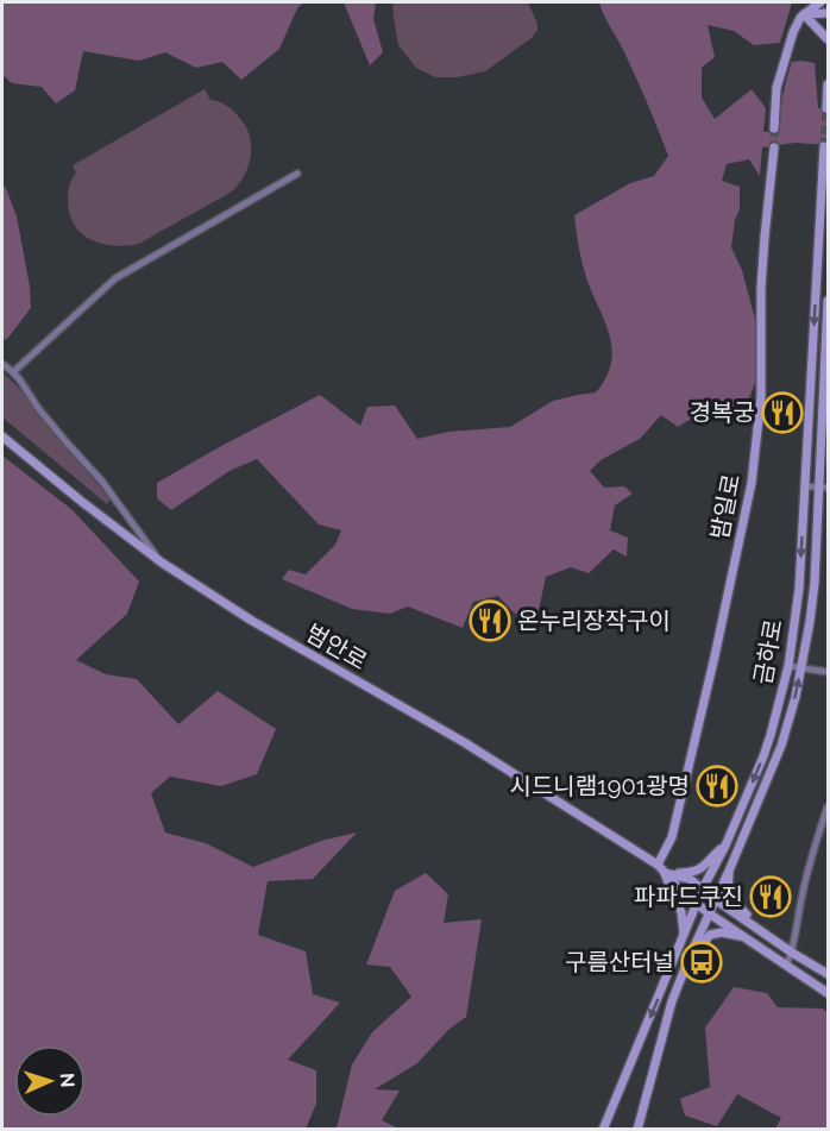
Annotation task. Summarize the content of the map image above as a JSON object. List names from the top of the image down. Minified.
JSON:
{"streets":{"main road":["밤일로","범안로","금하로"]},"crossings":[["밤일로","범안로"],["범안로","금하로"]],"places":{"restaurant":["경복궁","온누리장작구이","시드니램1901광명","파파드쿠진"],"bus stop":["구름산터널"]},"north":"right"}
